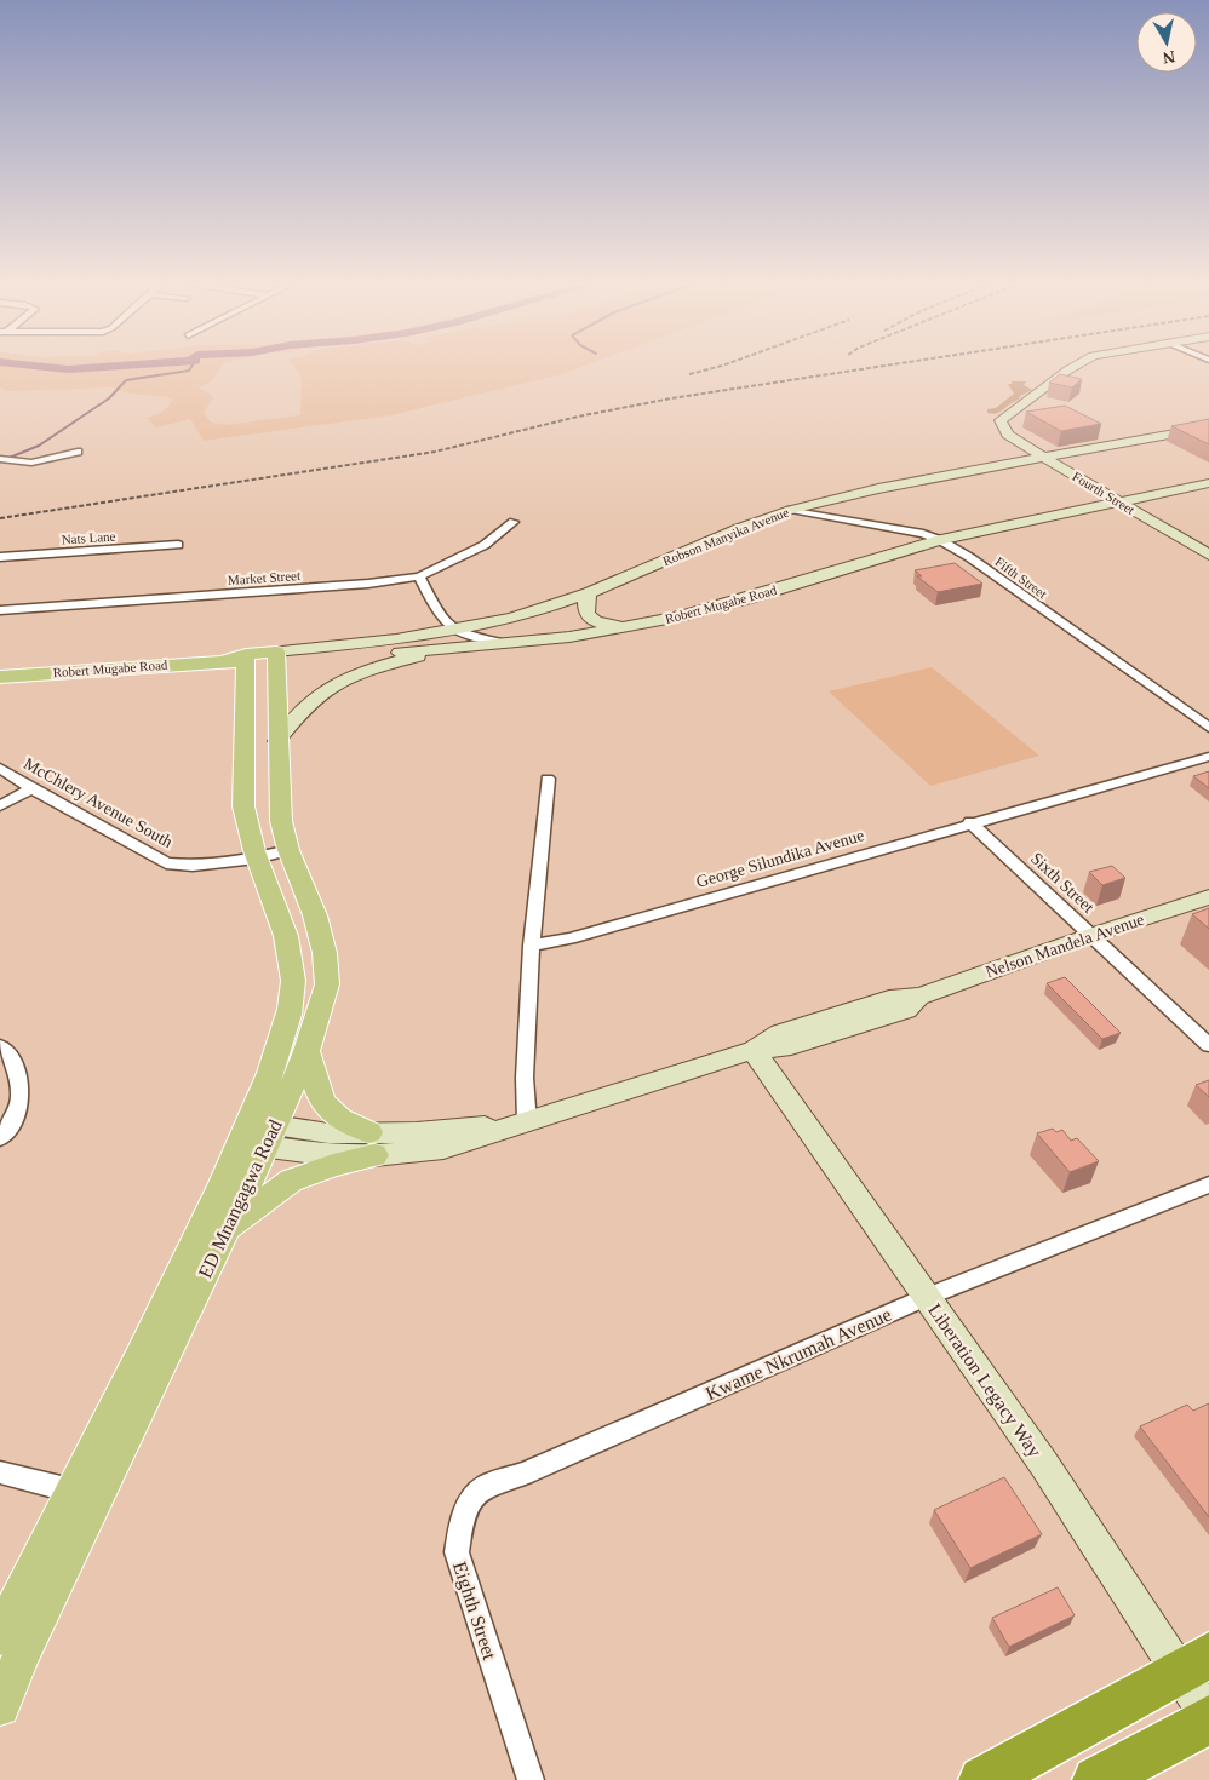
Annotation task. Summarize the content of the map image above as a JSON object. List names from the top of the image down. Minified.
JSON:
{"streets":{"main road":["Fourth Street","Robson Manyika Avenue","Robert Mugabe Road","Nelson Mandela Avenue","ED Mnangagwa Road","Liberation Legacy Way"],"street":["Nats Lane","Market Street","Fifth Street","McChlery Avenue South","George Silundika Avenue","Sixth Street","Kwame Nkrumah Avenue","Eighth Street"]},"crossings":[["Fourth Street","Robson Manyika Avenue"],["Fourth Street","Robert Mugabe Road"],["Robson Manyika Avenue","Fifth Street"],["Robson Manyika Avenue","Robert Mugabe Road"],["Robson Manyika Avenue","ED Mnangagwa Road"],["Fifth Street","Robert Mugabe Road"],["Robert Mugabe Road","ED Mnangagwa Road"],["McChlery Avenue South","ED Mnangagwa Road"],["George Silundika Avenue","Sixth Street"],["Sixth Street","Nelson Mandela Avenue"],["Nelson Mandela Avenue","ED Mnangagwa Road"],["Nelson Mandela Avenue","Liberation Legacy Way"],["Kwame Nkrumah Avenue","Liberation Legacy Way"],["Kwame Nkrumah Avenue","Eighth Street"]],"north":"bottom"}
